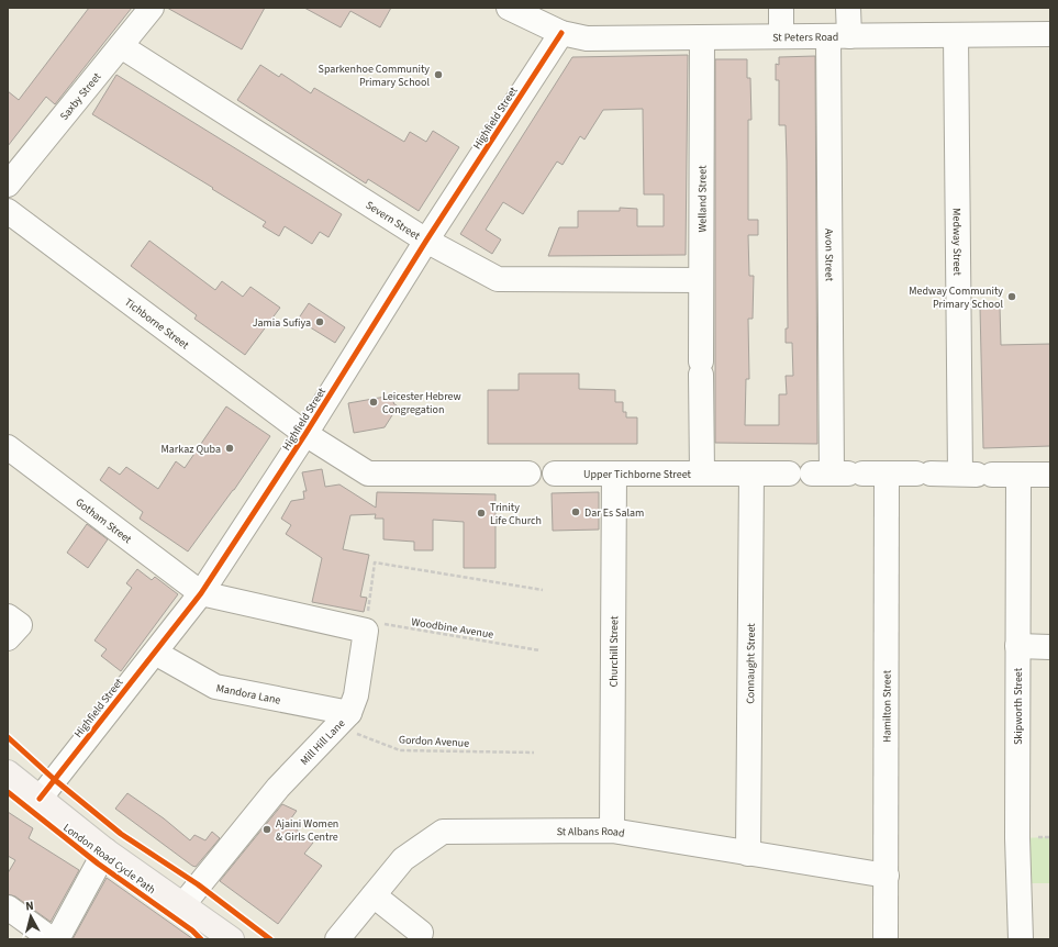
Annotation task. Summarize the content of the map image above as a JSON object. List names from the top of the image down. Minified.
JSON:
{"streets":{"street":["St Peters Road","Saxby Street","Highfield Street","Welland Street","Severn Street","Medway Street","Avon Street","Tichborne Street","Upper Tichborne Street","Gotham Street","Churchill Street","Connaught Street","Mandora Lane","Hamilton Street","Skipworth Street","Mill Hill Lane","St Albans Road"],"path":["Woodbine Avenue","Gordon Avenue"],"cycle path":["London Road Cycle Path"]},"crossings":[["St Peters Road","Highfield Street"],["St Peters Road","Welland Street"],["St Peters Road","Medway Street"],["St Peters Road","Avon Street"],["Saxby Street","Severn Street"],["Highfield Street","Severn Street"],["Highfield Street","Tichborne Street"],["Highfield Street","Gotham Street"],["Highfield Street","Mandora Lane"],["Welland Street","Severn Street"],["Welland Street","Upper Tichborne Street"],["Medway Street","Upper Tichborne Street"],["Avon Street","Upper Tichborne Street"],["Upper Tichborne Street","Churchill Street"],["Upper Tichborne Street","Connaught Street"],["Upper Tichborne Street","Hamilton Street"],["Woodbine Avenue","Mill Hill Lane"],["Churchill Street","St Albans Road"],["Connaught Street","St Albans Road"],["Mandora Lane","Gordon Avenue"],["Mandora Lane","Mill Hill Lane"],["Hamilton Street","St Albans Road"],["Gordon Avenue","Mill Hill Lane"]],"places":["Sparkenhoe Community Primary School","Medway Community Primary School","Jamia Sufiya","Leicester Hebrew Congregation","Markaz Quba","Dar Es Salam","Trinity Life Church","Ajaini Women & Girls Centre"],"north":"top"}
